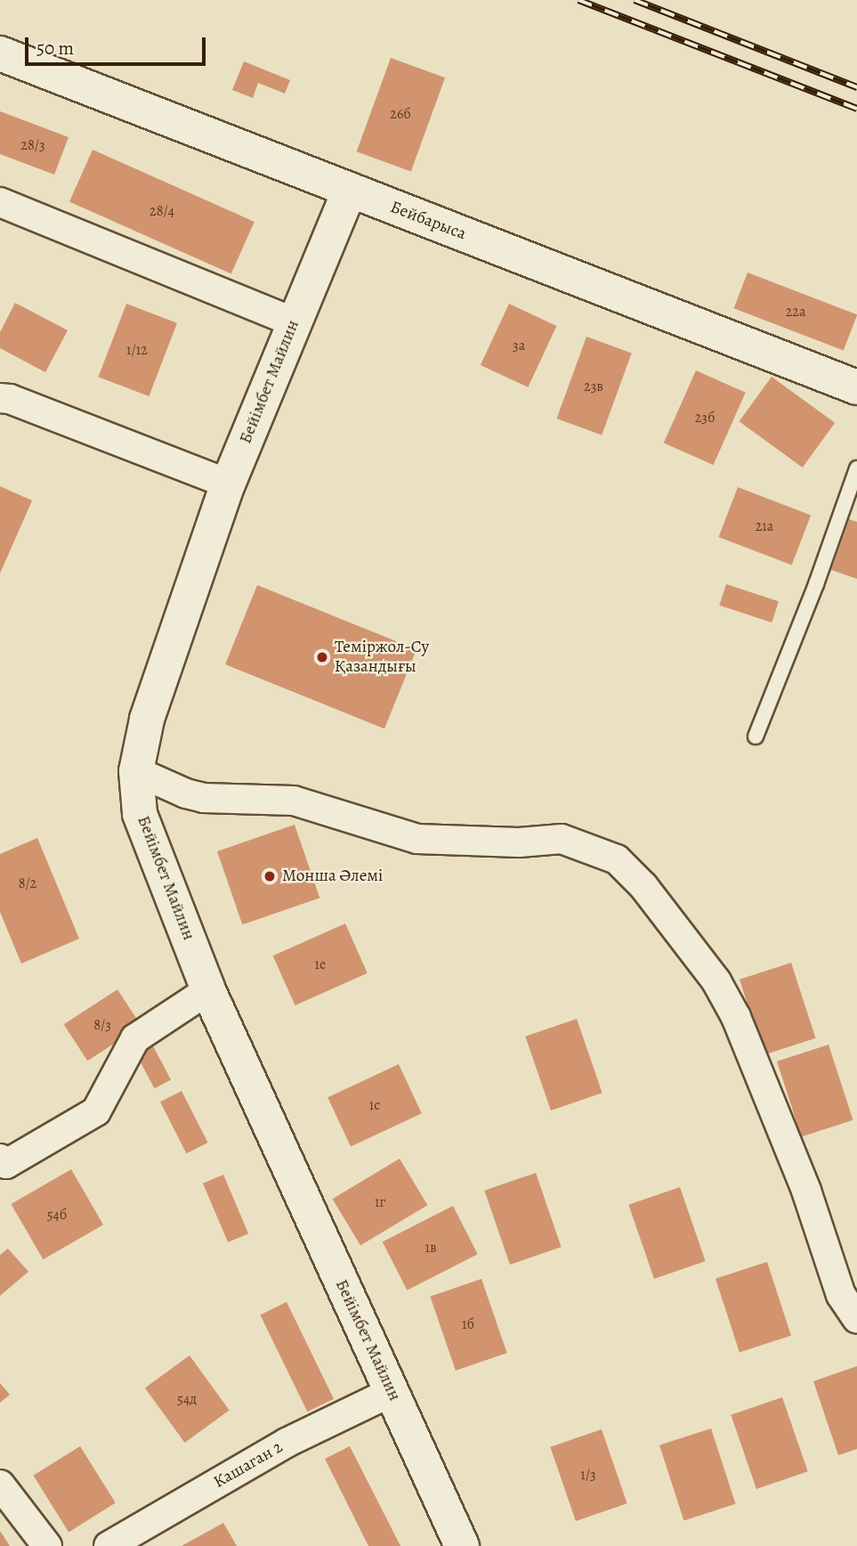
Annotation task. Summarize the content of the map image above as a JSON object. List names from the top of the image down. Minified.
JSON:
{"streets":{"street":["Бейбарыса","Бейімбет Майлин","Кашаган 2"]},"crossings":[["Бейбарыса","Бейімбет Майлин"],["Бейімбет Майлин","Кашаган 2"]],"places":["Теміржол-Су Қазандығы","Монша Әлемі"],"house_numbers":["26б","28/3","28/4","22а","3а","1/12","23в","23б","21а","8/2","1е","8/3","1с","1г","54б","1в","1б","54д","1/3"],"scale_bar":"50 m"}
